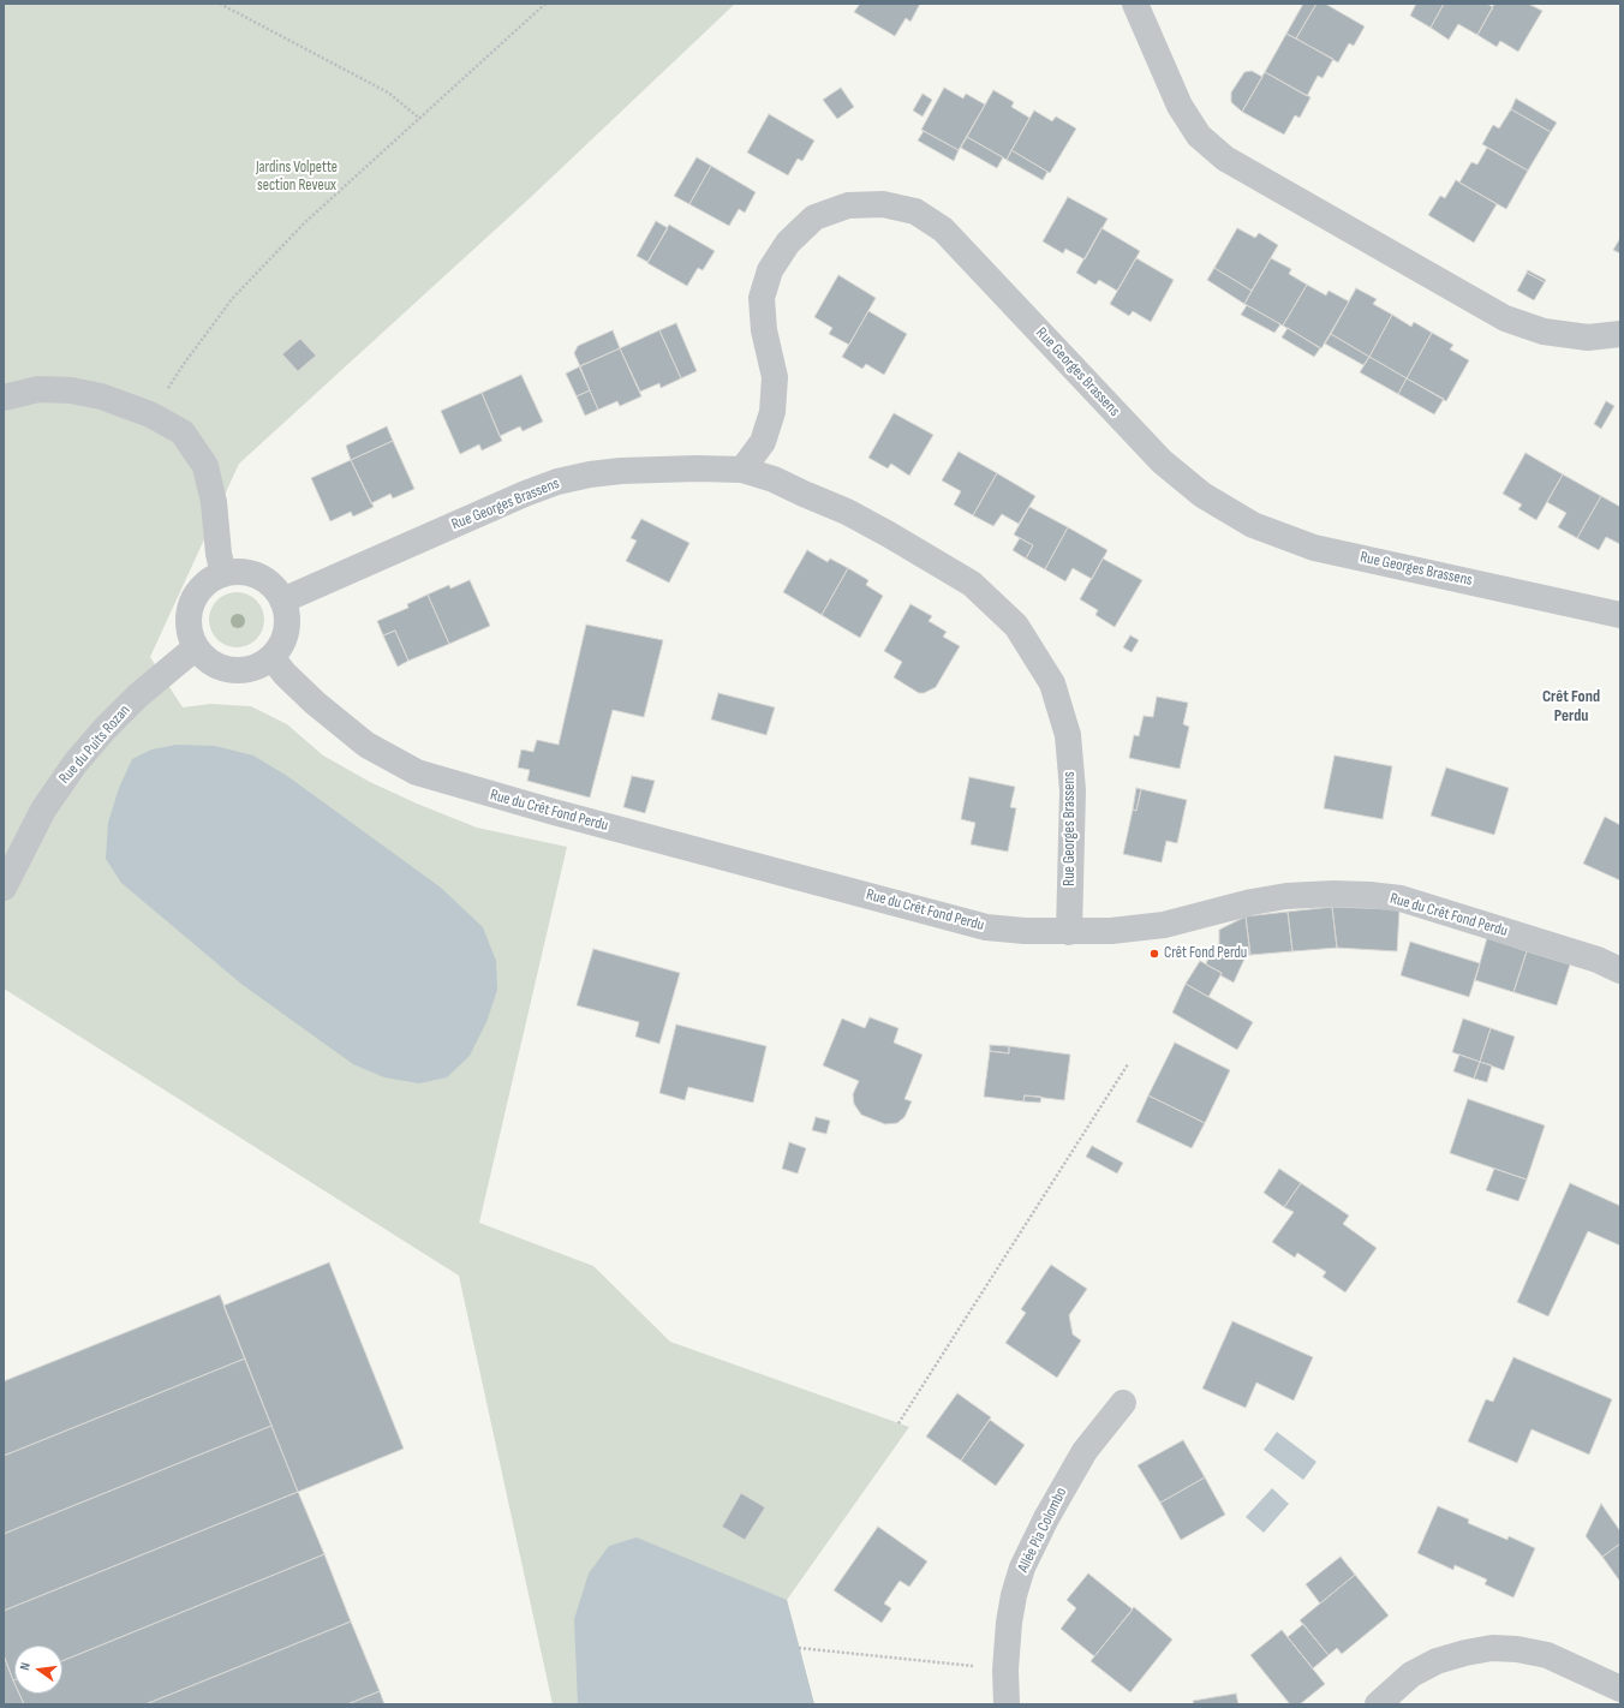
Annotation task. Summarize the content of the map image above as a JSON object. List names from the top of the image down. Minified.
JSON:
{"streets":{"street":["Rue Georges Brassens","Rue du Puits Rozan","Rue du Crêt Fond Perdu","Allée Pia Colombo"]},"crossings":[["Rue Georges Brassens","Rue du Puits Rozan"],["Rue Georges Brassens","Rue du Crêt Fond Perdu"],["Rue du Puits Rozan","Rue du Crêt Fond Perdu"]],"districts":["Crêt Fond Perdu"],"parks":["Jardins Volpette section Reveux"],"places":["Crêt Fond Perdu"],"north":"left"}
